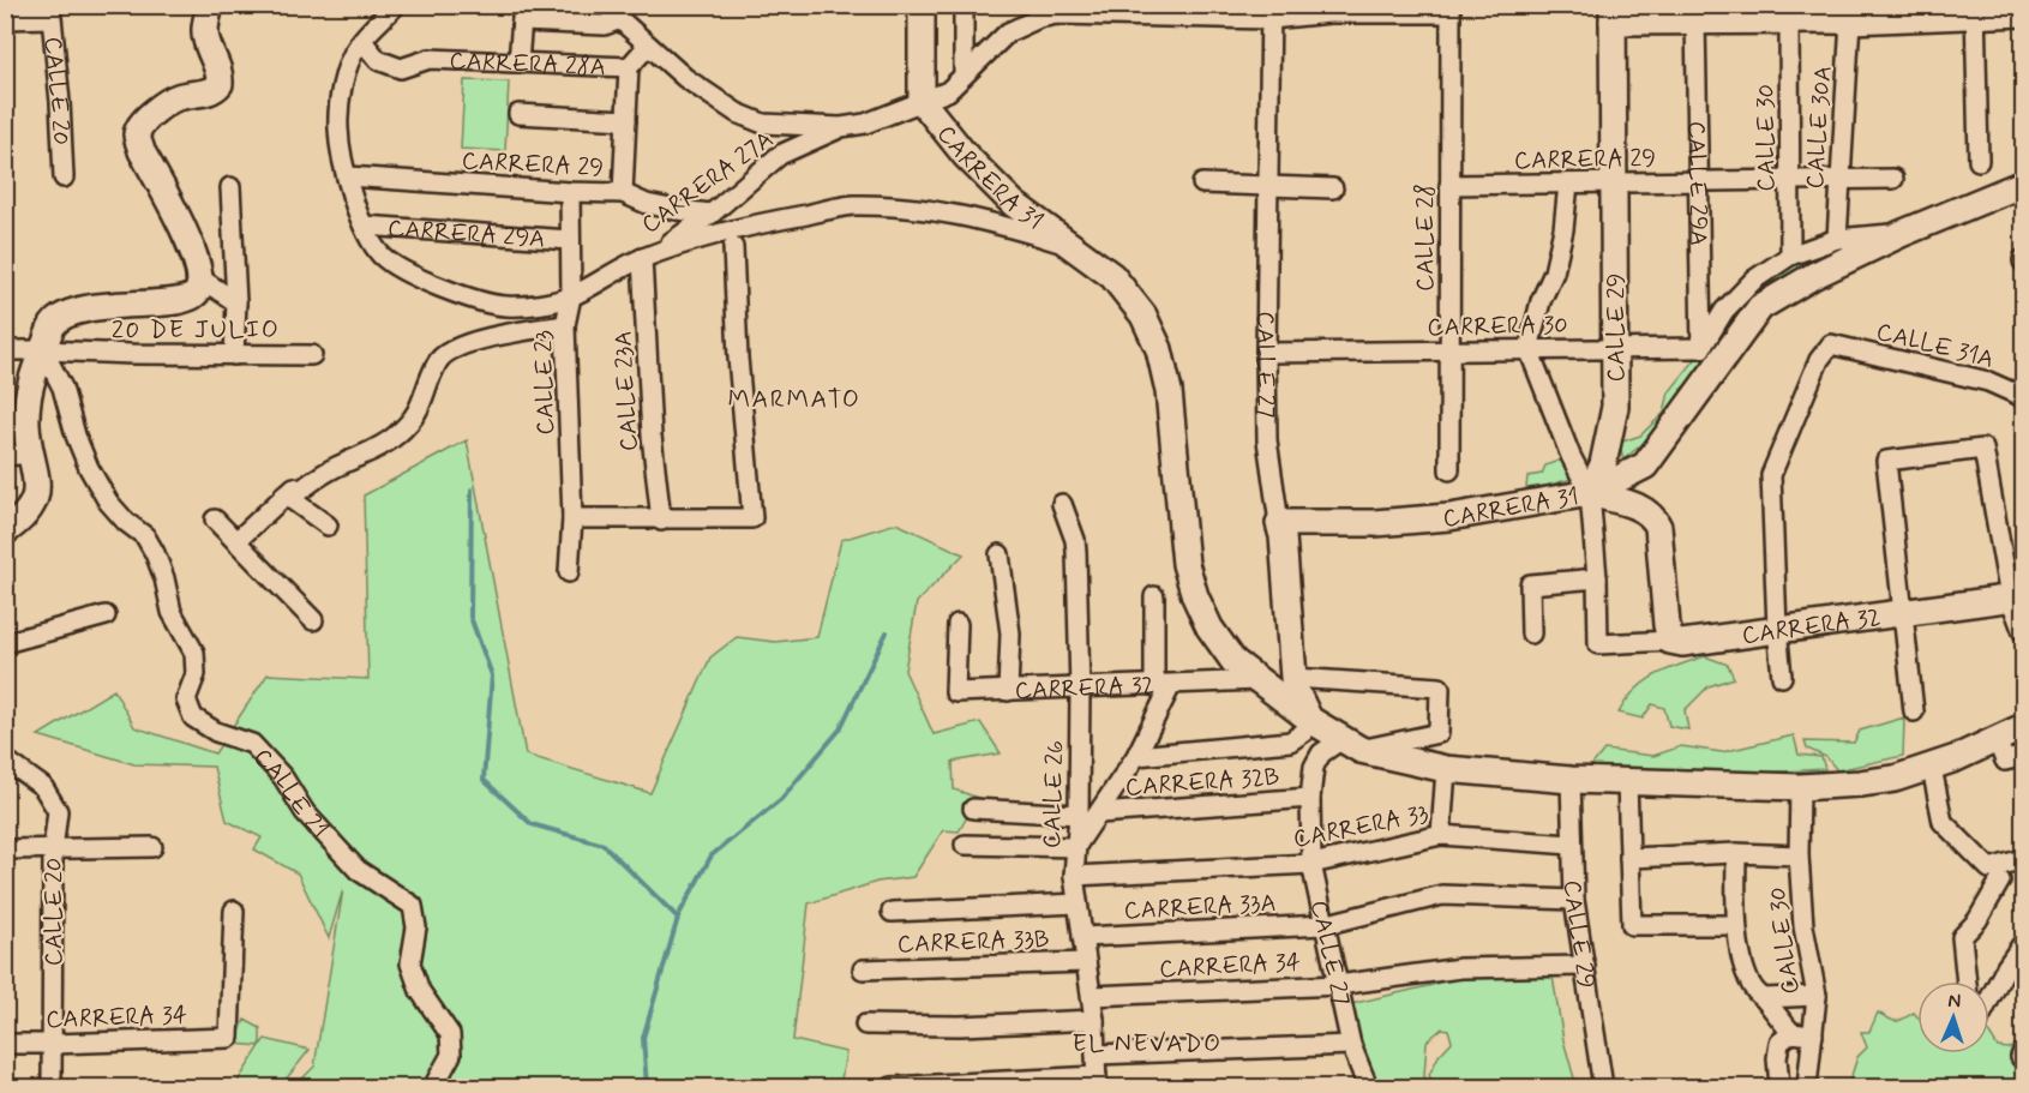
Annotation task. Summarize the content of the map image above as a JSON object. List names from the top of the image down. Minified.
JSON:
{"streets":{"street":["CARRERA 28A","CALLE 20","CALLE 30A","CALLE 30","CARRERA 29","CARRERA 31","CARRERA 27A","CALLE 29A","CARRERA 29A","CALLE 28","CARRERA 30","CALLE 29","CALLE 31A","CALLE 27","CALLE 23","CALLE 23A","CARRERA 32","CARRERA 32B","CALLE 21","CALLE 26","CARRERA 33","CARRERA 33A","CARRERA 33B","CARRERA 34"]},"crossings":[["CALLE 20","CARRERA 34"],["CALLE 30A","CARRERA 29"],["CALLE 30","CARRERA 29"],["CARRERA 29","CARRERA 27A"],["CARRERA 29","CALLE 29A"],["CARRERA 29","CALLE 28"],["CARRERA 29","CALLE 29"],["CARRERA 29","CALLE 23"],["CARRERA 31","CALLE 29"],["CARRERA 31","CALLE 27"],["CARRERA 31","CARRERA 32"],["CARRERA 27A","CALLE 23A"],["CALLE 29A","CARRERA 30"],["CARRERA 29A","CALLE 23"],["CALLE 28","CARRERA 30"],["CARRERA 30","CALLE 29"],["CARRERA 30","CALLE 27"],["CALLE 29","CARRERA 32"],["CALLE 29","CARRERA 33"],["CALLE 29","CARRERA 33A"],["CALLE 29","CARRERA 34"],["CALLE 31A","CARRERA 32"],["CALLE 27","CARRERA 32B"],["CALLE 27","CARRERA 33"],["CALLE 27","CARRERA 33A"],["CALLE 27","CARRERA 34"],["CARRERA 32","CALLE 26"],["CALLE 26","CARRERA 33"],["CALLE 26","CARRERA 33A"],["CALLE 26","CARRERA 33B"],["CALLE 26","CARRERA 34"]],"districts":["20 DE JULIO","MARMATO","EL NEVADO"],"north":"top"}
